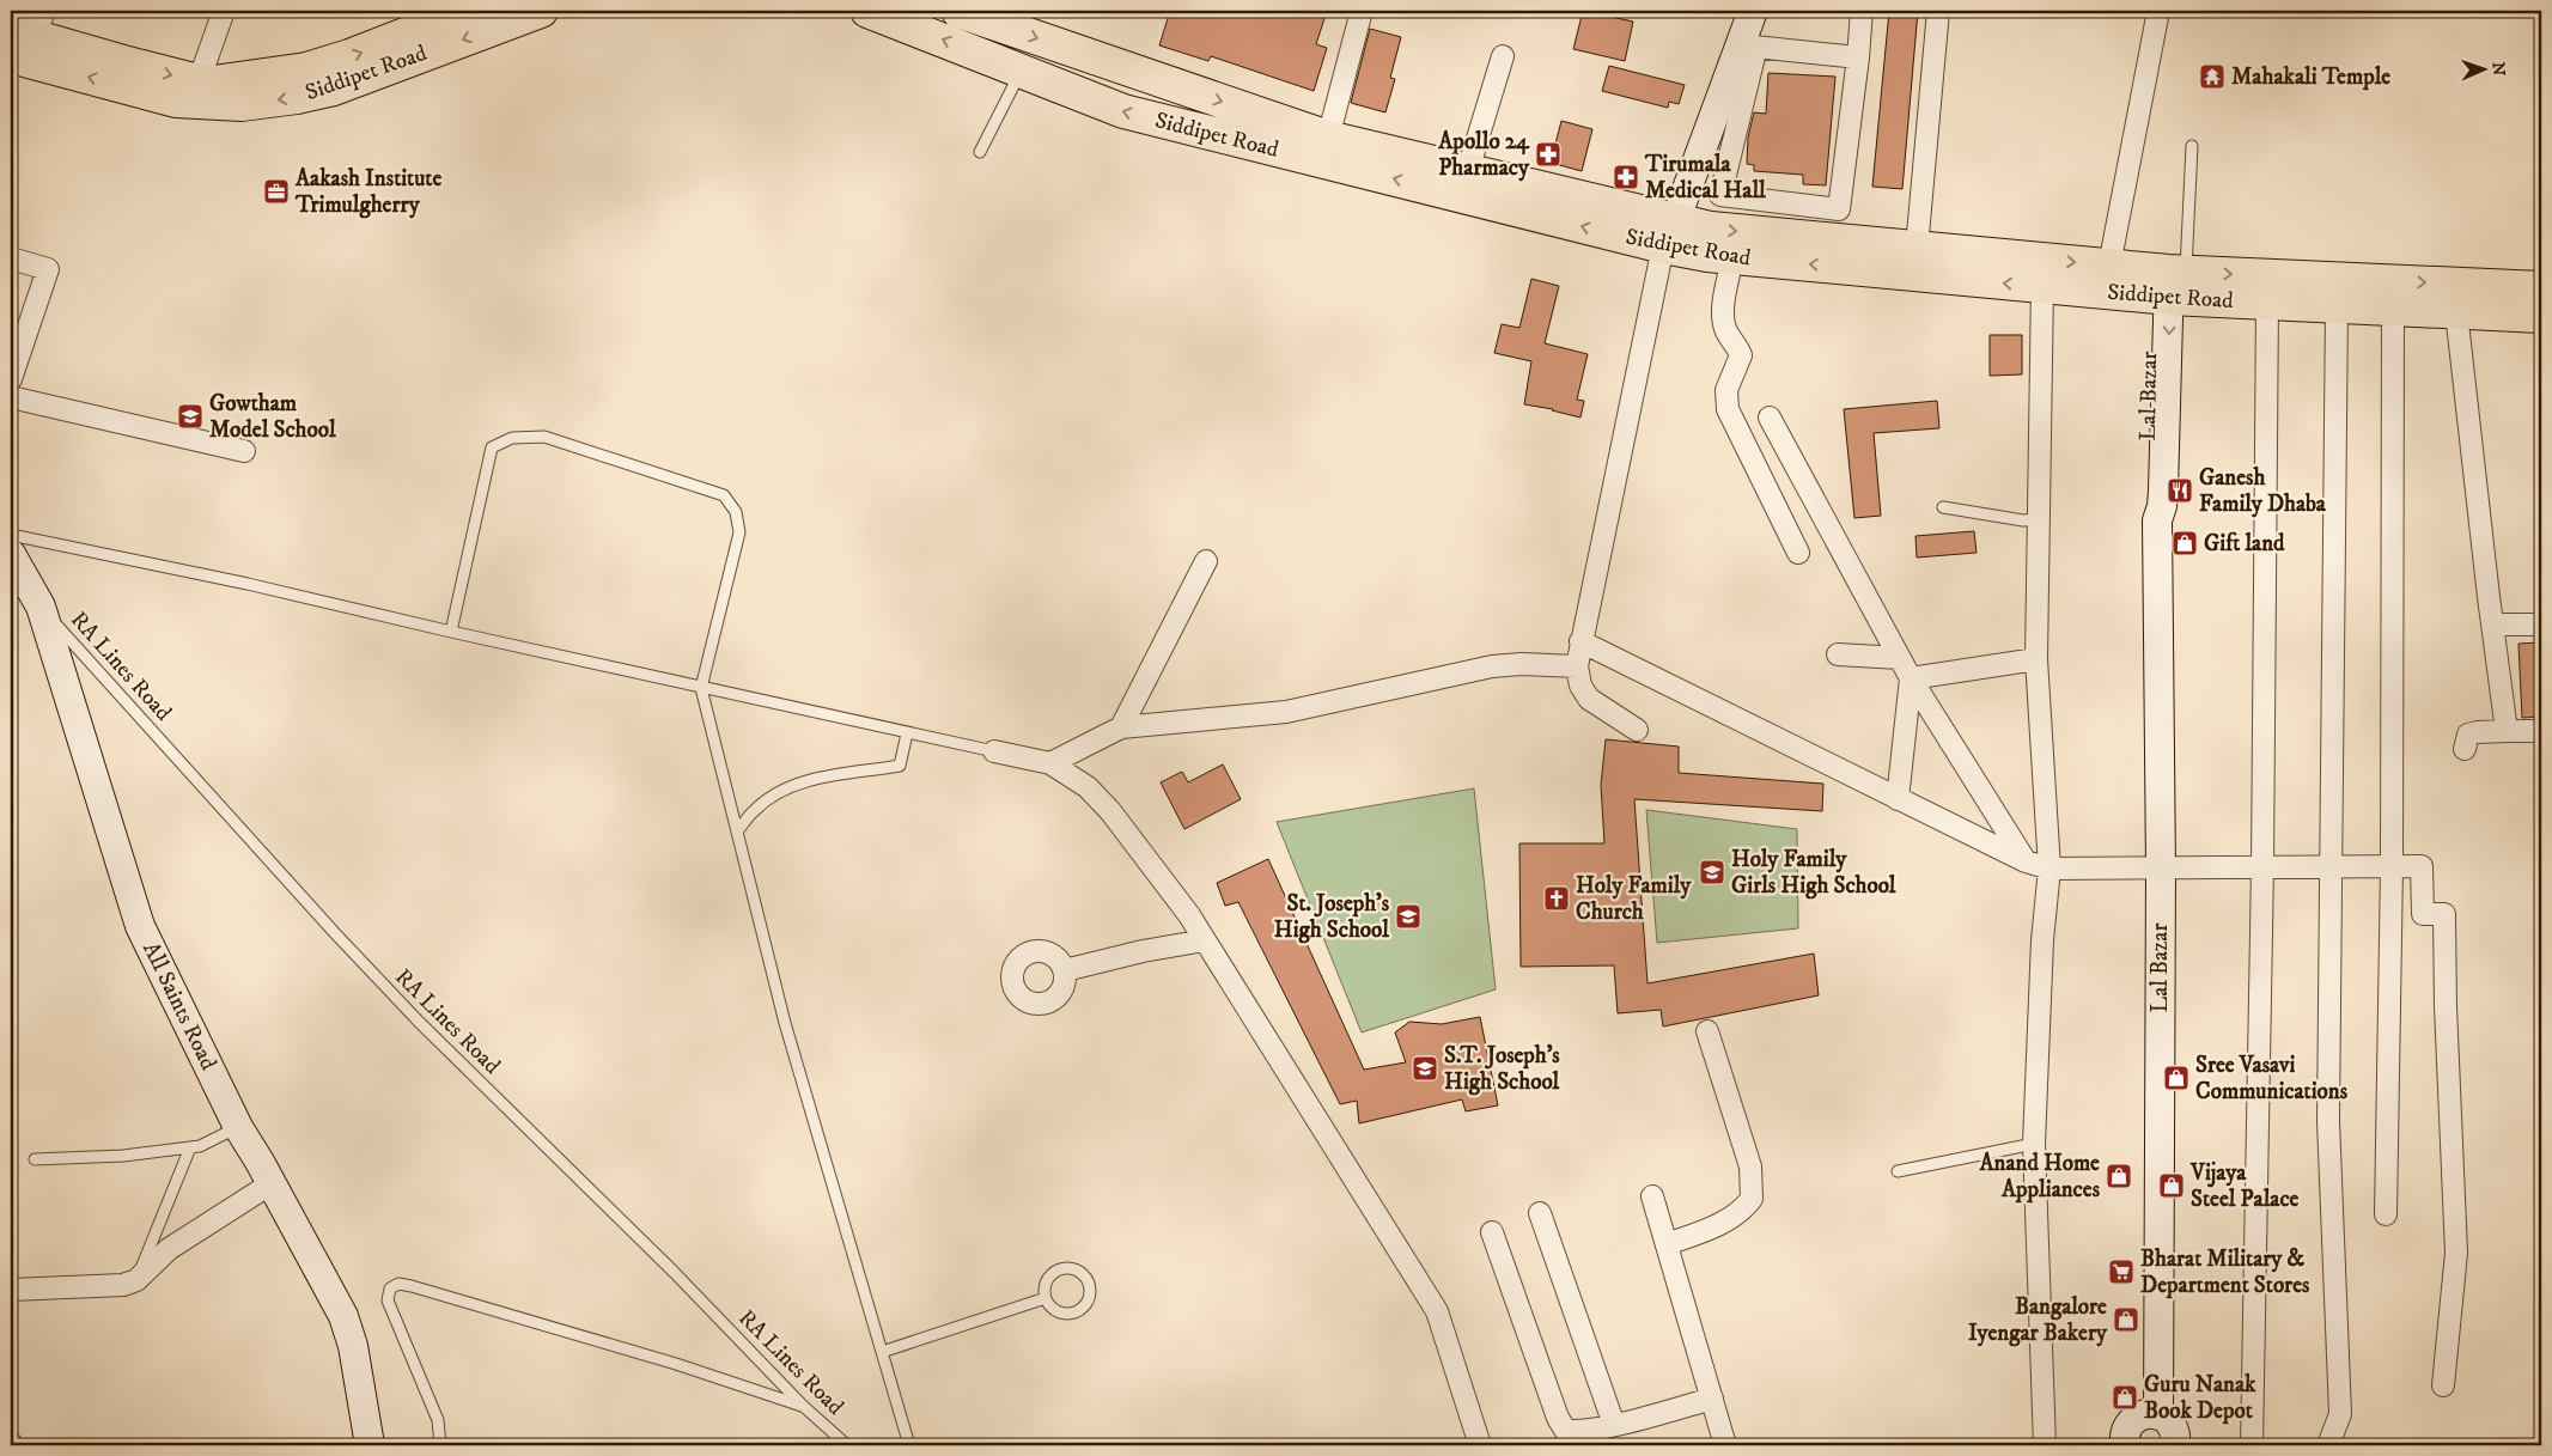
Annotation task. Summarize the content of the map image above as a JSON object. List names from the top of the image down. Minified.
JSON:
{"streets":{"main road":["Siddipet Road","Lal Bazar","All Saints Road"],"lane":["RA Lines Road"]},"crossings":[["Siddipet Road","Lal Bazar"],["RA Lines Road","All Saints Road"]],"places":{"temple":["Mahakali Temple"],"pharmacy":["Apollo 24 Pharmacy","Tirumala Medical Hall"],"office":["Aakash Institute Trimulgherry"],"school or university":["Gowtham Model School","Holy Family Girls High School","St. Joseph's High School","S.T. Joseph's High School"],"restaurant":["Ganesh Family Dhaba"],"shop":["Gift land","Sree Vasavi Communications","Anand Home Appliances","Vijaya Steel Palace","Bangalore Iyengar Bakery","Guru Nanak Book Depot"],"church":["Holy Family Church"],"supermarket":["Bharat Military & Department Stores"]},"north":"right"}
